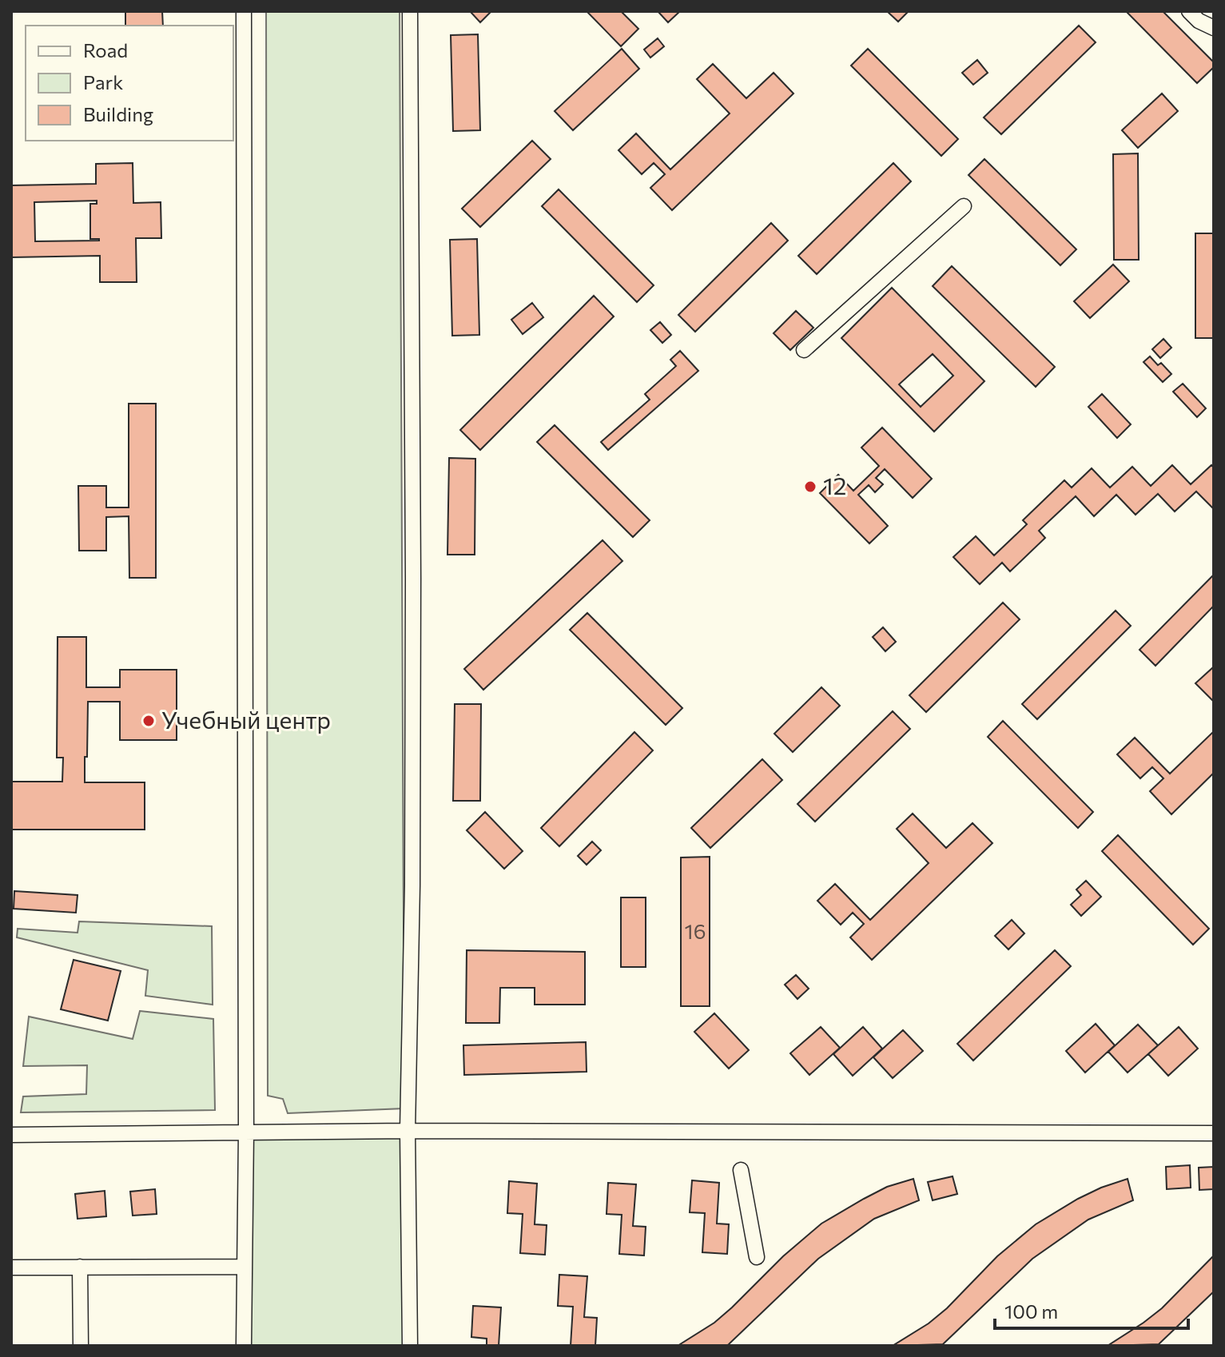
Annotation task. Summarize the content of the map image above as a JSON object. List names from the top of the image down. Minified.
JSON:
{"places":["12","Учебный центр"],"house_numbers":["16"],"legend":["Road","Park","Building"],"scale_bar":"100 m"}
